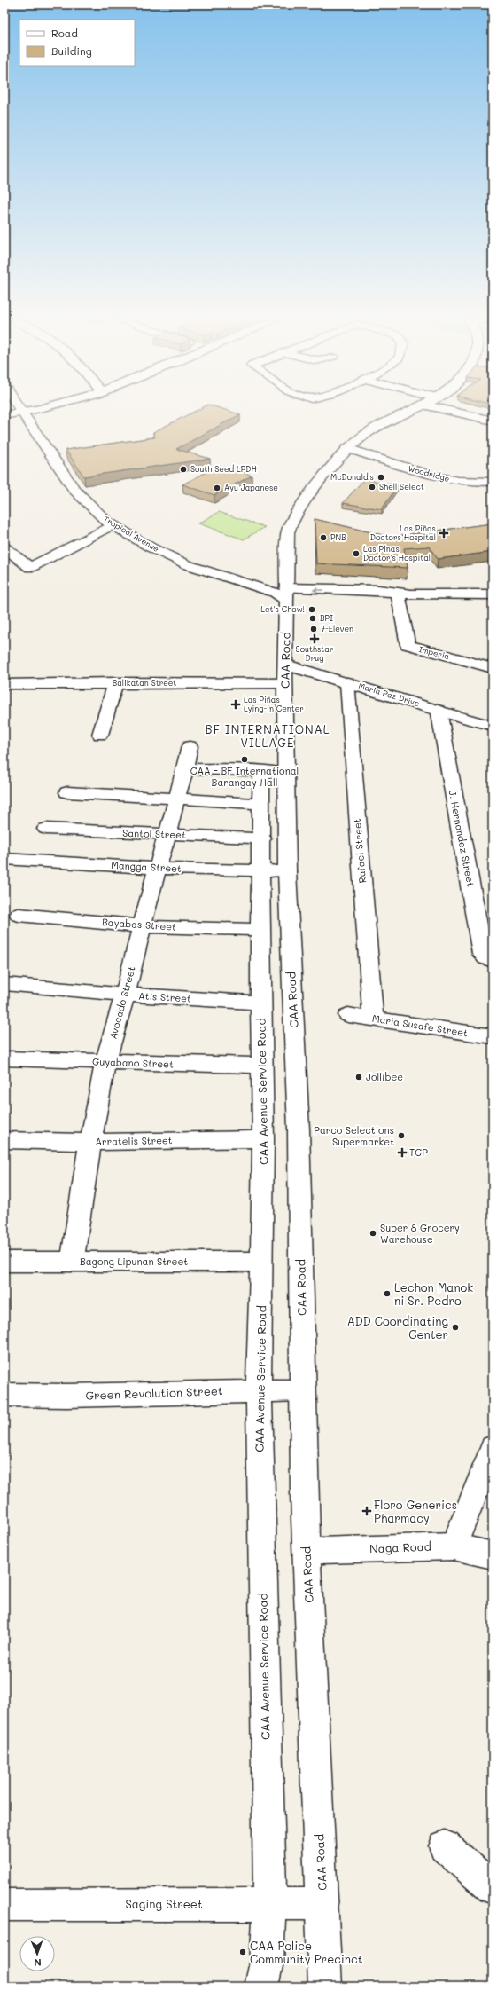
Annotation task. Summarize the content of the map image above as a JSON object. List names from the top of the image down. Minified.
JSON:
{"streets":{"street":["Woodridge","Tropical Avenue","Imperia","CAA Road","Balikatan Street","Maria Paz Drive","Santol Street","J. Hernandez Street","Rafael Street","Mangga Street","Bayabas Street","Atis Street","Avocado Street","Maria Susafe Street","Guyabano Street","CAA Avenue Service Road","Arratelis Street","Bagong Lipunan Street","Green Revolution Street","Naga Road","Saging Street"]},"crossings":[["Woodridge","CAA Road"],["Tropical Avenue","Imperia"],["Tropical Avenue","CAA Road"],["CAA Road","Balikatan Street"],["CAA Road","Maria Paz Drive"],["CAA Road","Mangga Street"],["CAA Road","CAA Avenue Service Road"],["CAA Road","Green Revolution Street"],["CAA Road","Naga Road"],["CAA Road","Saging Street"],["Maria Paz Drive","J. Hernandez Street"],["Maria Paz Drive","Rafael Street"],["Santol Street","Avocado Street"],["Santol Street","CAA Avenue Service Road"],["Rafael Street","Maria Susafe Street"],["Mangga Street","Avocado Street"],["Mangga Street","CAA Avenue Service Road"],["Bayabas Street","Avocado Street"],["Bayabas Street","CAA Avenue Service Road"],["Atis Street","Avocado Street"],["Atis Street","CAA Avenue Service Road"],["Avocado Street","Guyabano Street"],["Avocado Street","Arratelis Street"],["Avocado Street","Bagong Lipunan Street"],["Guyabano Street","CAA Avenue Service Road"],["CAA Avenue Service Road","Arratelis Street"],["CAA Avenue Service Road","Bagong Lipunan Street"],["CAA Avenue Service Road","Green Revolution Street"],["CAA Avenue Service Road","Saging Street"]],"districts":["BF INTERNATIONAL VILLAGE"],"places":{"other":["South Seed LPDH","McDonald's","Shell Select","Ayu Japanese","PNB","Las Pinas Doctor's Hospital","Let's Chow!","BPI","7-Eleven","CAA - BF International Barangay Hall","Jollibee","Parco Selections Supermarket","Super 8 Grocery Warehouse","Lechon Manok ni Sr. Pedro","ADD Coordinating Center","CAA Police Community Precinct"],"health":["Las Piñas Doctors Hospital","Southstar Drug","Las Piñas Lying-in Center","TGP","Floro Generics Pharmacy"]},"legend":["Road","Building"],"north":"bottom"}
